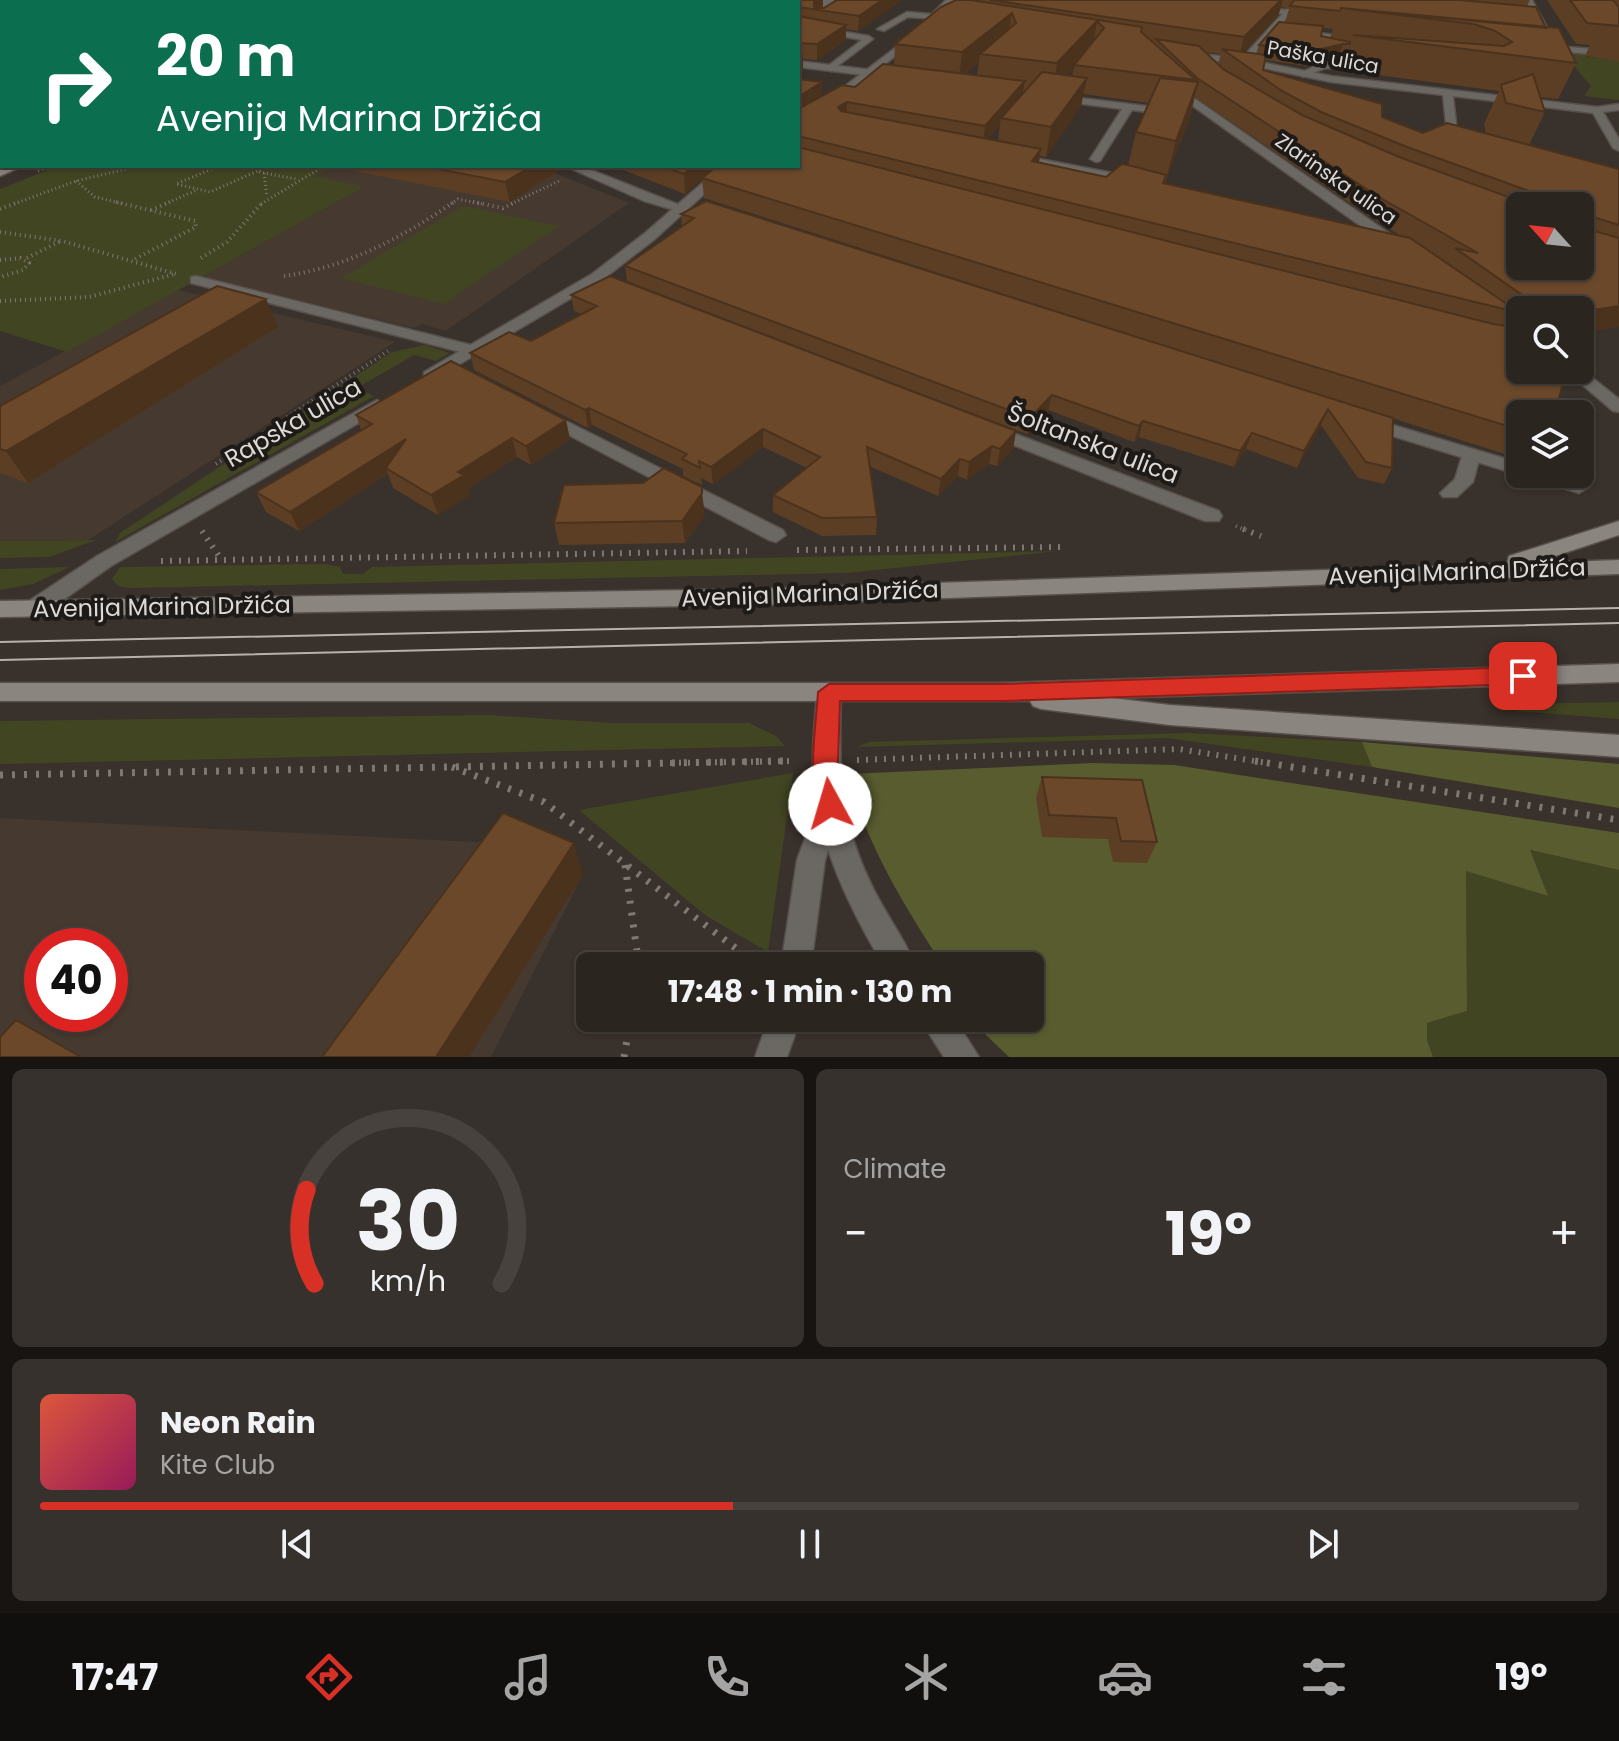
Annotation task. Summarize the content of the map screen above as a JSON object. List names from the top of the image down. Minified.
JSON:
{"streets":{"main road":["Avenija Marina Držića"],"street":["Paška ulica","Zlarinska ulica","Rapska ulica","Šoltanska ulica"]},"crossings":[["Rapska ulica","Avenija Marina Držića"]],"north":"top left","page":{"turn":["20 m","Avenija Marina Držića"],"limit":"40","trip":"17:48 · 1 min · 130 m","tile":"Climate","heat":["−","19°","+"],"song":["Neon Rain","Kite Club"],"tabs":["17:47","19°"],"gauge":["30","km/h"]}}
